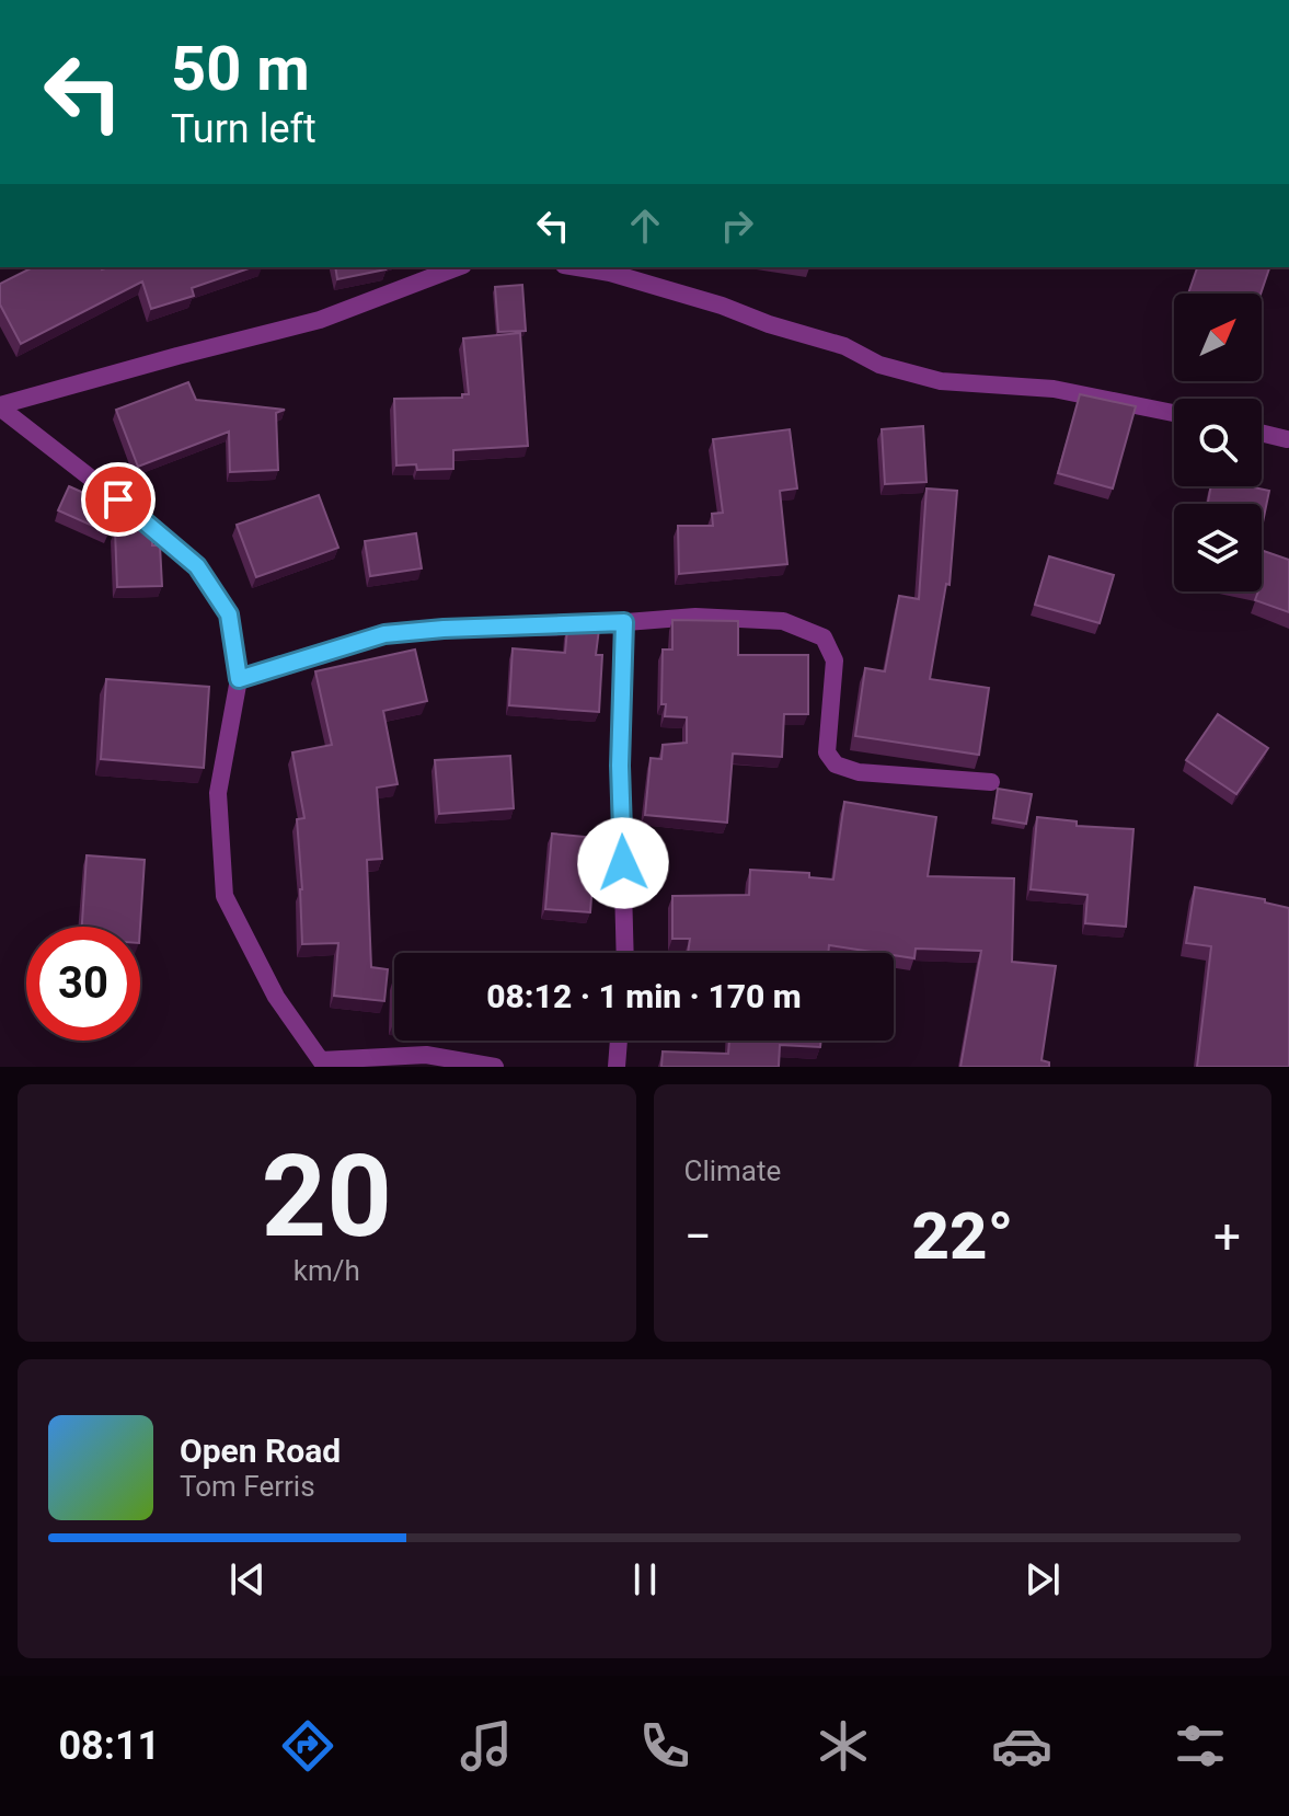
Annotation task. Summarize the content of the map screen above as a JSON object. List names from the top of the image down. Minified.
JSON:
{"north":"top right","page":{"turn":["50 m","Turn left"],"limit":"30","trip":"08:12 · 1 min · 170 m","tile":[["20","km/h"],"Climate"],"heat":["−","22°","+"],"song":["Open Road","Tom Ferris"],"tabs":"08:11"}}
